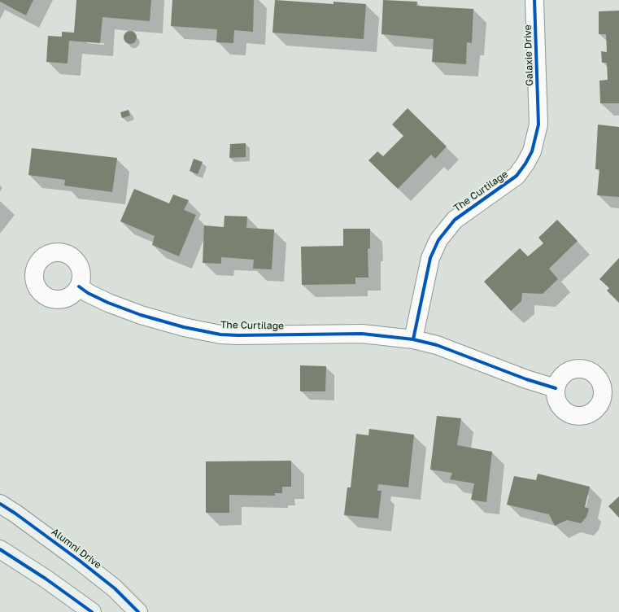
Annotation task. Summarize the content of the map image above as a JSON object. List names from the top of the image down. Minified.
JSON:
{"streets":{"main road":["Alumni Drive"],"street":["Galaxie Drive","The Curtilage"]},"crossings":[["Galaxie Drive","The Curtilage"]]}
